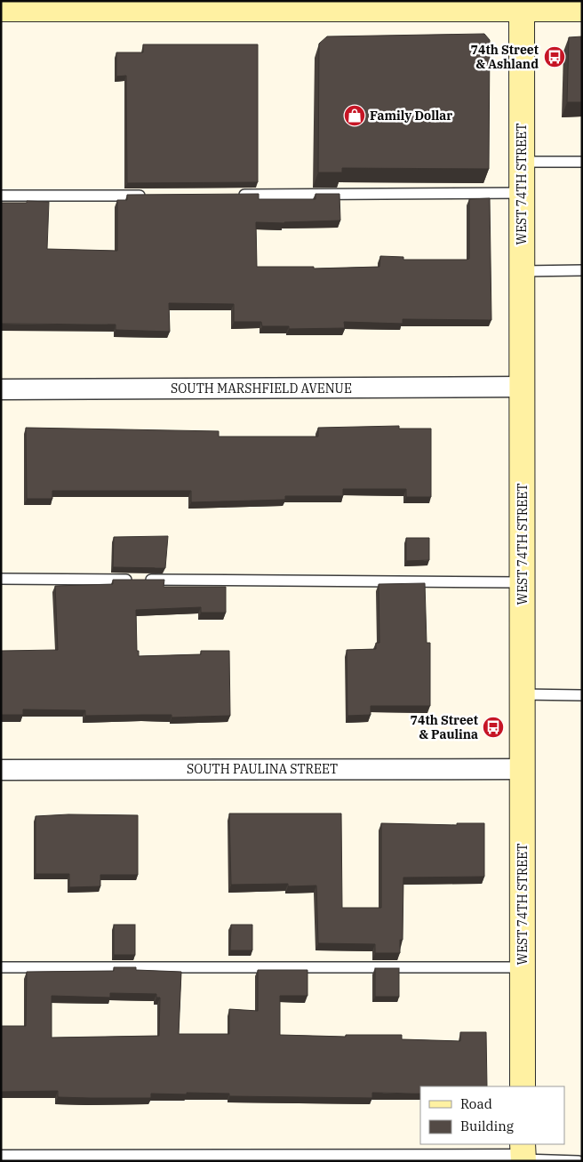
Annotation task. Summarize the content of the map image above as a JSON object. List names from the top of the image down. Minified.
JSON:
{"streets":{"street":["WEST 74TH STREET","SOUTH MARSHFIELD AVENUE","SOUTH PAULINA STREET"]},"crossings":[["WEST 74TH STREET","SOUTH MARSHFIELD AVENUE"],["WEST 74TH STREET","SOUTH PAULINA STREET"]],"places":{"bus stop":["74th Street & Ashland","74th Street & Paulina"],"shop":["Family Dollar"]},"legend":["Road","Building"]}
